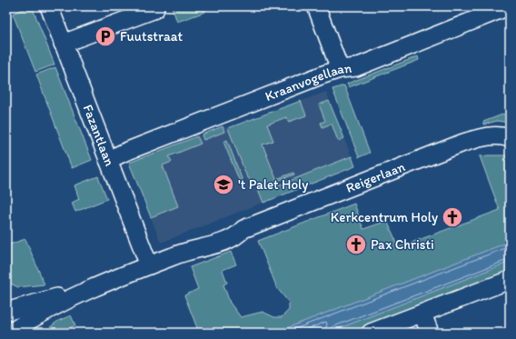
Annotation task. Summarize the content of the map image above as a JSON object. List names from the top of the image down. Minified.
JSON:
{"streets":{"street":["Kraanvogellaan","Fazantlaan","Reigerlaan"]},"crossings":[["Kraanvogellaan","Fazantlaan"],["Fazantlaan","Reigerlaan"]],"places":{"parking":["Fuutstraat"],"school or university":["'t Palet Holy"],"church":["Kerkcentrum Holy","Pax Christi"]}}
